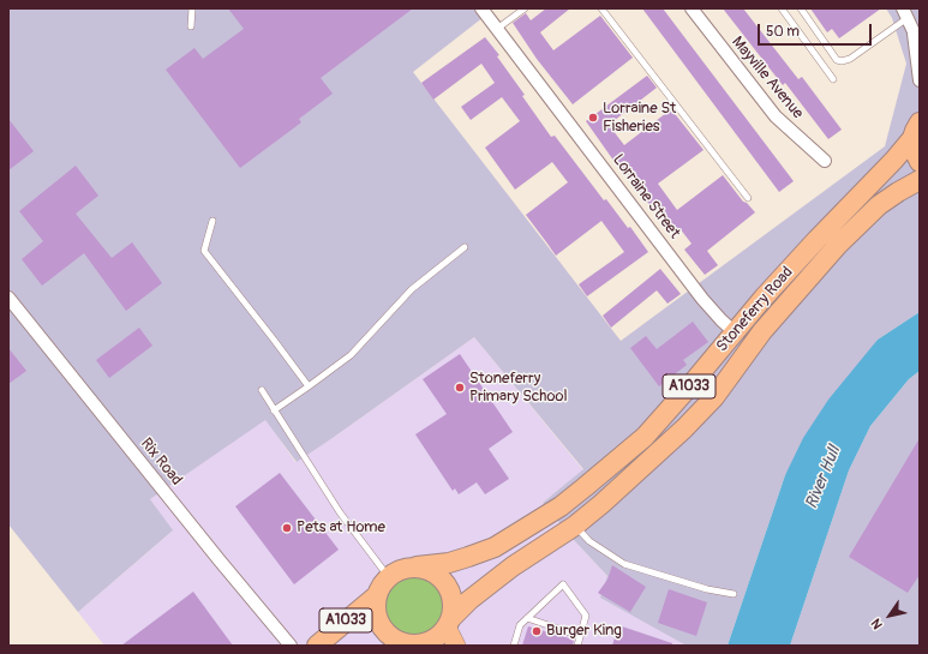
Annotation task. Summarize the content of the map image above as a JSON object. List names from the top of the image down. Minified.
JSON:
{"streets":{"highway":["Stoneferry Road","A1033"],"street":["Mayville Avenue","Lorraine Street","Rix Road"]},"crossings":[["Lorraine Street","Stoneferry Road"],["Stoneferry Road","A1033"]],"water":["River Hull"],"places":["Lorraine St Fisheries","Stoneferry Primary School","Pets at Home","Burger King"],"scale_bar":"50 m","north":"bottom left"}
